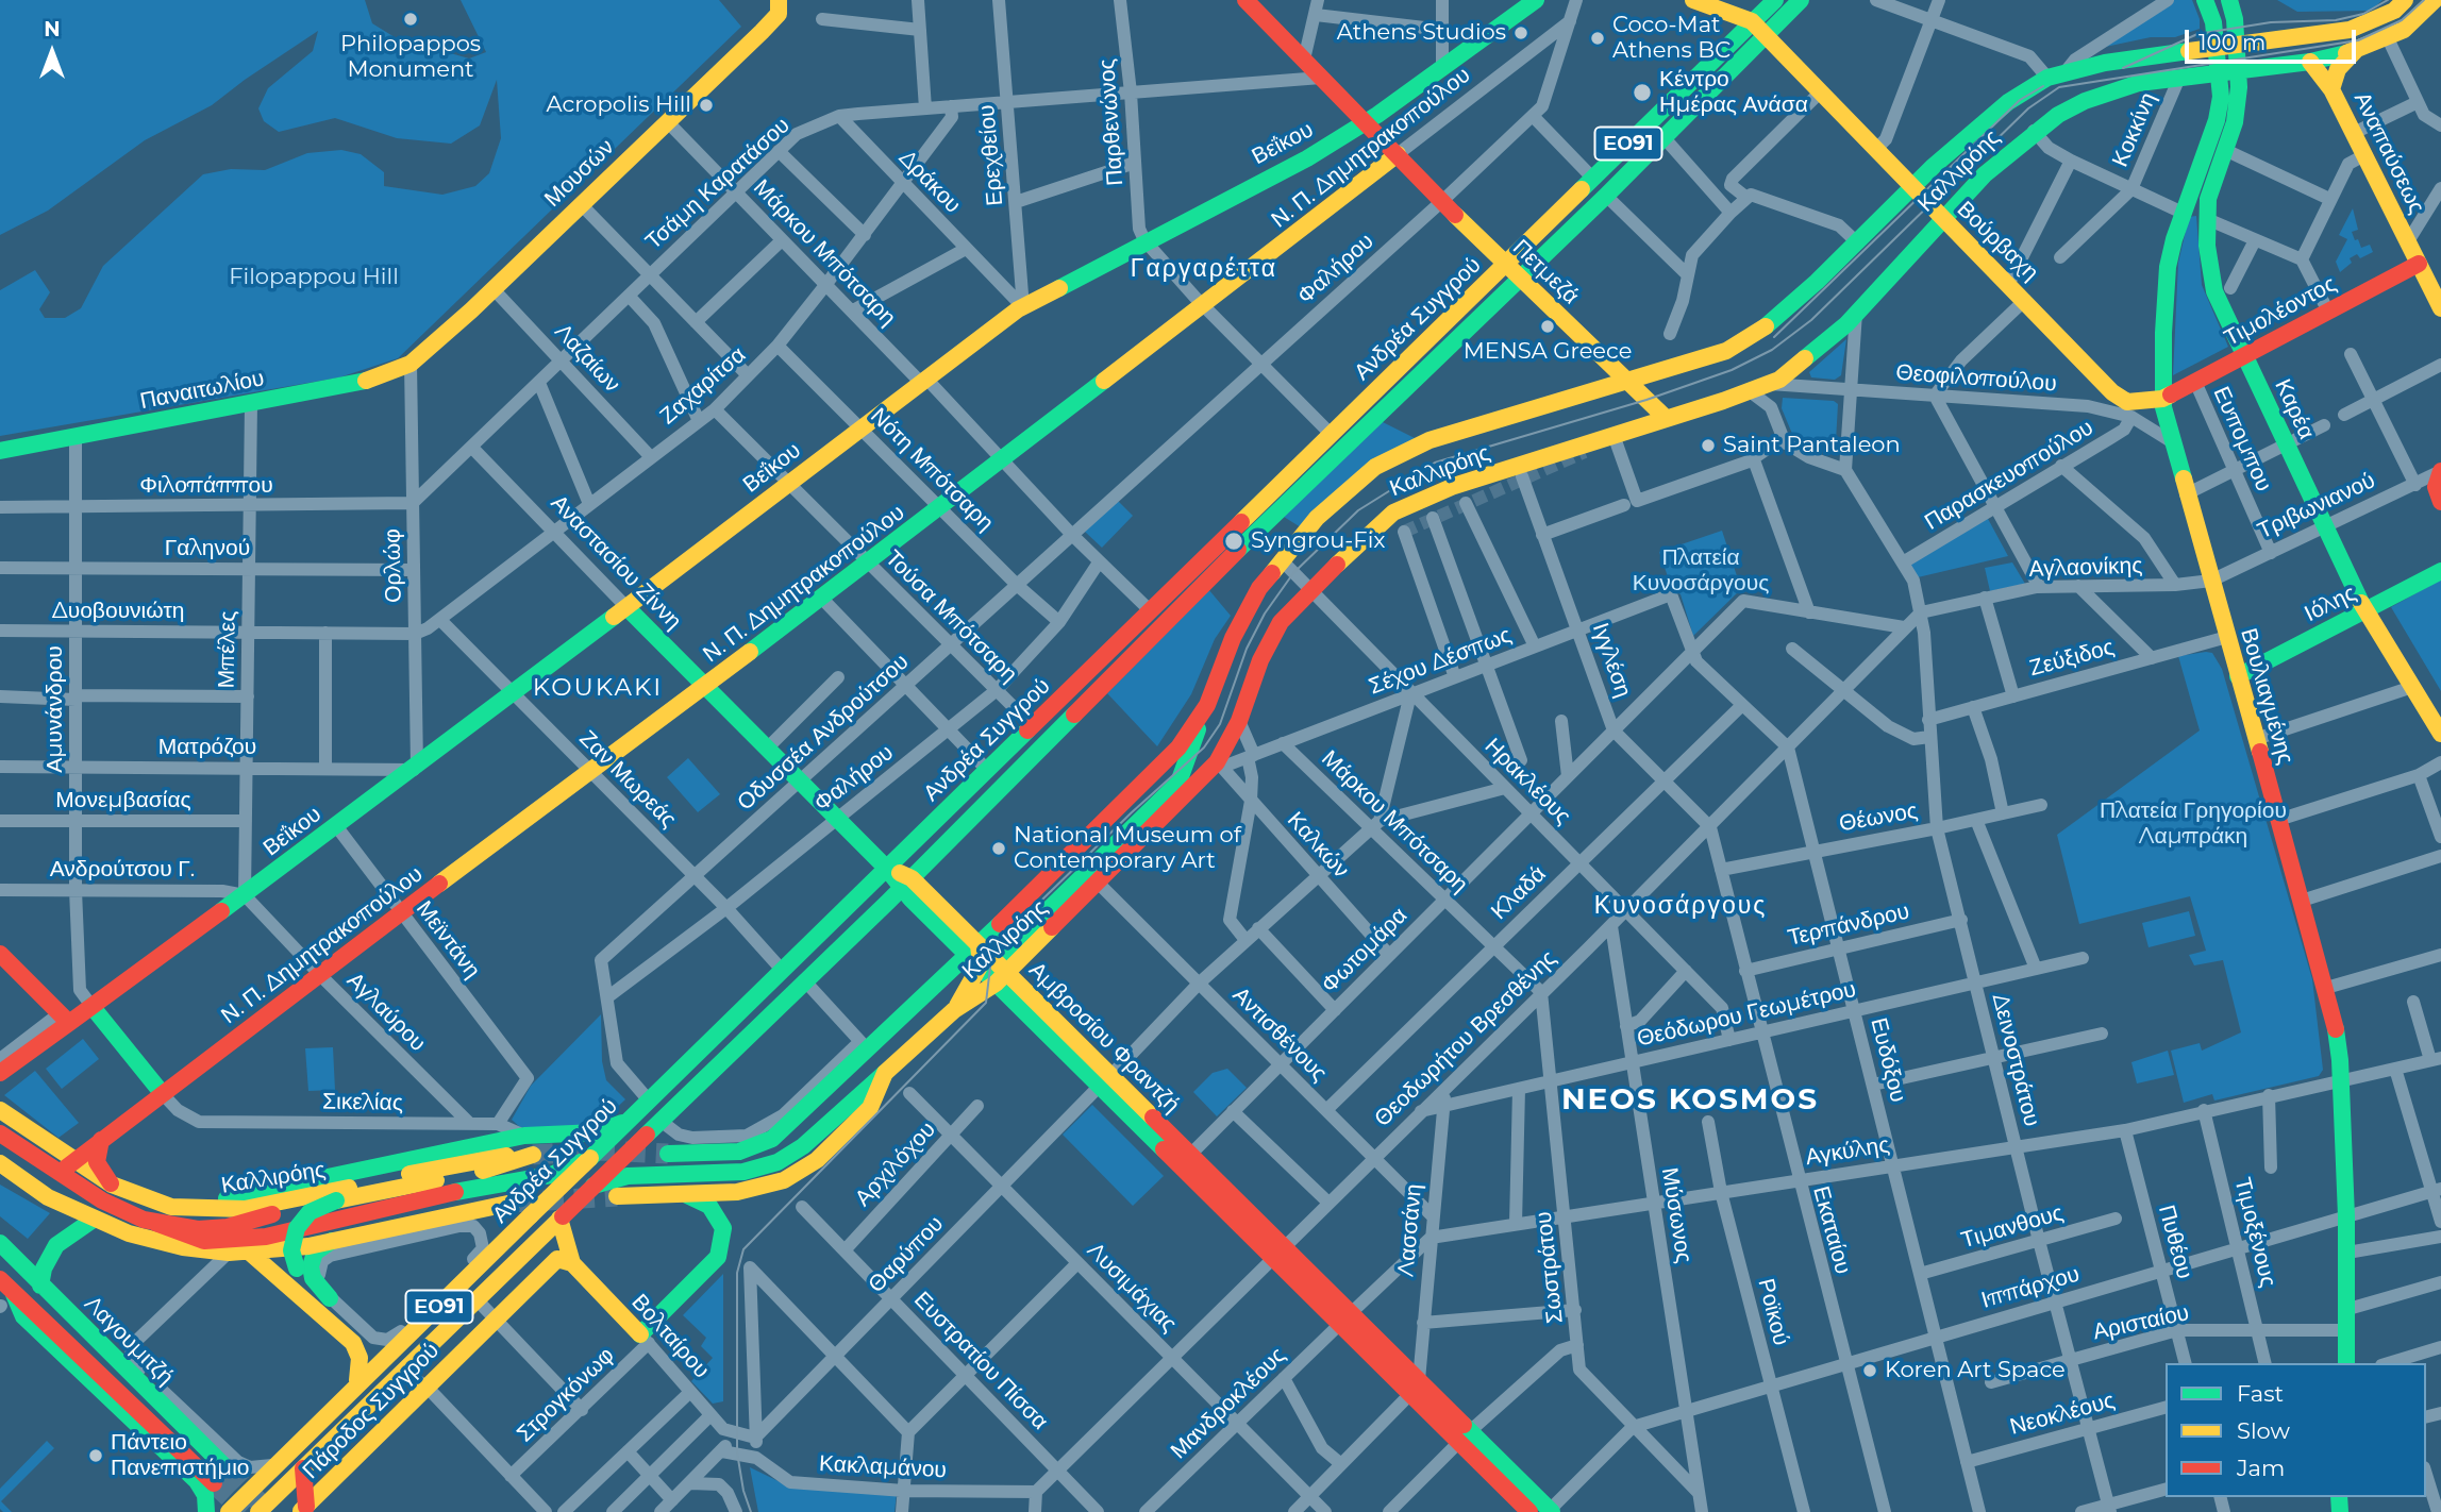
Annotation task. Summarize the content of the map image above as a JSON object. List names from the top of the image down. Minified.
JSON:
{"streets":{"main road":["Βεΐκου","ΕΟ91","Ν. Π. Δημητρακοπούλου","Αναπαύσεως","Καλλιρόης","Μουσών","Βούρβαχη","Πετμεζά","Τιμολέοντος","Ανδρέα Συγγρού","Παναιτωλίου","Καρέα","Αναστασίου Ζίννη","Ιόλης","Βουλιαγμένης","Αμβροσίου Φραντζή","Βολταίρου","Λαγουμιτζή","Πάροδος Συγγρού"],"street":["Παρθενώνος","Κοκκίνη","Ερεχθείου","Δράκου","Τσάμη Καρατάσου","Μάρκου Μπότσαρη","Φαλήρου","Λαζαίων","Θεοφιλοπούλου","Ζαχαρίτσα","Ευπομπου","Νότη Μπότσαρη","Παρασκευοπούλου","Φιλοπάππου","Τριβωνιανού","Γαληνού","Ορλώφ","Αγλαονίκης","Δυοβουνιώτη","Τούσα Μπότσαρη","Μπέλες","Ζεύξιδος","Ιγγλέση","Σέχου Δέσπως","Αμυνάνδρου","Οδυσσέα Ανδρούτσου","Ματρόζου","Ζαν Μωρεάς","Ηρακλέους","Μονεμβασίας","Θέωνος","Καλκών","Ανδρούτσου Γ.","Κλαδά","Τερπάνδρου","Μεϊντάνη","Φωτομάρα","Αγλαύρου","Θεόδωρου Γεωμέτρου","Αντισθένους","Θεοδωρήτου Βρεσθένης","Ευδόξου","Δεινοστράτου","Σικελίας","Αγκύλης","Αρχιλόχου","Μύσωνος","Τιμανθους","Λασσάνη","Εκαταίου","Τιμοξένους","Πυθέου","Θαρύπου","Σωστράτου","Λυσιμάχιας","Ιππάρχου","Ροϊκού","Αρισταίου","Ευστρατίου Πίσσα","Στρογκόνωφ","Μανδροκλέους","Νεοκλέους","Κακλαμάνου"]},"crossings":[["Παρθενώνος","Βεΐκου"],["Παρθενώνος","Τσάμη Καρατάσου"],["Κοκκίνη","Καλλιρόης"],["Βεΐκου","Ερεχθείου"],["Βεΐκου","Δράκου"],["Βεΐκου","Μάρκου Μπότσαρη"],["Βεΐκου","Πετμεζά"],["Βεΐκου","Νότη Μπότσαρη"],["Βεΐκου","Αναστασίου Ζίννη"],["Βεΐκου","Ορλώφ"],["Βεΐκου","Τούσα Μπότσαρη"],["Βεΐκου","Μπέλες"],["Βεΐκου","Αμυνάνδρου"],["Βεΐκου","Ματρόζου"],["Βεΐκου","Ζαν Μωρεάς"],["Βεΐκου","Ανδρούτσου Γ."],["Βεΐκου","Μεϊντάνη"],["Βεΐκου","Αγλαύρου"],["Ν. Π. Δημητρακοπούλου","Καλλιρόης"],["Ν. Π. Δημητρακοπούλου","Μάρκου Μπότσαρη"],["Ν. Π. Δημητρακοπούλου","Φαλήρου"],["Ν. Π. Δημητρακοπούλου","Πετμεζά"],["Ν. Π. Δημητρακοπούλου","Νότη Μπότσαρη"],["Ν. Π. Δημητρακοπούλου","Αναστασίου Ζίννη"],["Ν. Π. Δημητρακοπούλου","Τούσα Μπότσαρη"],["Ν. Π. Δημητρακοπούλου","Ζαν Μωρεάς"],["Ν. Π. Δημητρακοπούλου","Μεϊντάνη"],["Ν. Π. Δημητρακοπούλου","Αγλαύρου"],["Ν. Π. Δημητρακοπούλου","Σικελίας"],["Αναπαύσεως","Καλλιρόης"],["Αναπαύσεως","Τιμολέοντος"],["Ερεχθείου","Δράκου"],["Ερεχθείου","Τσάμη Καρατάσου"],["Καλλιρόης","Βούρβαχη"],["Καλλιρόης","Πετμεζά"],["Καλλιρόης","Ανδρέα Συγγρού"],["Καλλιρόης","Θεοφιλοπούλου"],["Καλλιρόης","Σέχου Δέσπως"],["Καλλιρόης","Βουλιαγμένης"],["Καλλιρόης","Ηρακλέους"],["Καλλιρόης","Καλκών"],["Καλλιρόης","Αντισθένους"],["Καλλιρόης","Αμβροσίου Φραντζή"],["Καλλιρόης","Λαγουμιτζή"],["Μουσών","Μάρκου Μπότσαρη"],["Μουσών","Λαζαίων"],["Μουσών","Παναιτωλίου"],["Μουσών","Ορλώφ"],["Δράκου","Τσάμη Καρατάσου"],["Δράκου","Ζαχαρίτσα"],["Τσάμη Καρατάσου","Μάρκου Μπότσαρη"],["Τσάμη Καρατάσου","Πετμεζά"],["Τσάμη Καρατάσου","Λαζαίων"],["Τσάμη Καρατάσου","Ζαχαρίτσα"],["Τσάμη Καρατάσου","Φιλοπάππου"],["Τσάμη Καρατάσου","Αναστασίου Ζίννη"],["Τσάμη Καρατάσου","Ορλώφ"],["Βούρβαχη","Τιμολέοντος"],["Βούρβαχη","Ανδρέα Συγγρού"],["Βούρβαχη","Βουλιαγμένης"],["Μάρκου Μπότσαρη","Φαλήρου"],["Μάρκου Μπότσαρη","Ανδρέα Συγγρού"],["Μάρκου Μπότσαρη","Ζαχαρίτσα"],["Μάρκου Μπότσαρη","Σέχου Δέσπως"],["Μάρκου Μπότσαρη","Οδυσσέα Ανδρούτσου"],["Μάρκου Μπότσαρη","Κλαδά"],["Μάρκου Μπότσαρη","Φωτομάρα"],["Μάρκου Μπότσαρη","Θεοδωρήτου Βρεσθένης"],["Μάρκου Μπότσαρη","Θαρύπου"],["Μάρκου Μπότσαρη","Σωστράτου"],["Φαλήρου","Πετμεζά"],["Φαλήρου","Νότη Μπότσαρη"],["Φαλήρου","Αναστασίου Ζίννη"],["Φαλήρου","Τούσα Μπότσαρη"],["Φαλήρου","Οδυσσέα Ανδρούτσου"],["Φαλήρου","Ζαν Μωρεάς"],["Πετμεζά","Ανδρέα Συγγρού"],["Τιμολέοντος","Καρέα"],["Τιμολέοντος","Ευπομπου"],["Τιμολέοντος","Βουλιαγμένης"],["Ανδρέα Συγγρού","Αναστασίου Ζίννη"],["Ανδρέα Συγγρού","Τούσα Μπότσαρη"],["Ανδρέα Συγγρού","Ζαν Μωρεάς"],["Ανδρέα Συγγρού","Αμβροσίου Φραντζή"],["Ανδρέα Συγγρού","Λαγουμιτζή"],["Λαζαίων","Ζαχαρίτσα"],["Θεοφιλοπούλου","Παρασκευοπούλου"],["Θεοφιλοπούλου","Βουλιαγμένης"],["Ζαχαρίτσα","Νότη Μπότσαρη"],["Ζαχαρίτσα","Αναστασίου Ζίννη"],["Ζαχαρίτσα","Ορλώφ"],["Ζαχαρίτσα","Δυοβουνιώτη"],["Ζαχαρίτσα","Τούσα Μπότσαρη"],["Ζαχαρίτσα","Ζαν Μωρεάς"],["Παναιτωλίου","Ορλώφ"],["Παναιτωλίου","Μπέλες"],["Παναιτωλίου","Αμυνάνδρου"],["Καρέα","Τριβωνιανού"],["Καρέα","Ιόλης"],["Ευπομπου","Τριβωνιανού"],["Νότη Μπότσαρη","Οδυσσέα Ανδρούτσου"],["Παρασκευοπούλου","Δεινοστράτου"],["Φιλοπάππου","Ορλώφ"],["Φιλοπάππου","Μπέλες"],["Φιλοπάππου","Αμυνάνδρου"],["Τριβωνιανού","Αγλαονίκης"],["Τριβωνιανού","Βουλιαγμένης"],["Γαληνού","Ορλώφ"],["Γαληνού","Μπέλες"],["Γαληνού","Αμυνάνδρου"],["Αναστασίου Ζίννη","Οδυσσέα Ανδρούτσου"],["Αναστασίου Ζίννη","Αμβροσίου Φραντζή"],["Ορλώφ","Δυοβουνιώτη"],["Ορλώφ","Ματρόζου"],["Αγλαονίκης","Βουλιαγμένης"],["Αγλαονίκης","Θεοδωρήτου Βρεσθένης"],["Αγλαονίκης","Δεινοστράτου"],["Ιόλης","Βουλιαγμένης"],["Δυοβουνιώτη","Μπέλες"],["Δυοβουνιώτη","Αμυνάνδρου"],["Τούσα Μπότσαρη","Οδυσσέα Ανδρούτσου"],["Μπέλες","Ματρόζου"],["Μπέλες","Μονεμβασίας"],["Μπέλες","Ανδρούτσου Γ."],["Μπέλες","Αγλαύρου"],["Ζεύξιδος","Βουλιαγμένης"],["Ζεύξιδος","Δεινοστράτου"],["Ιγγλέση","Σέχου Δέσπως"],["Ιγγλέση","Κλαδά"],["Ιγγλέση","Φωτομάρα"],["Ιγγλέση","Θεοδωρήτου Βρεσθένης"],["Ιγγλέση","Εκαταίου"],["Σέχου Δέσπως","Ηρακλέους"],["Σέχου Δέσπως","Καλκών"],["Σέχου Δέσπως","Φωτομάρα"],["Βουλιαγμένης","Αγκύλης"],["Βουλιαγμένης","Ιππάρχου"],["Βουλιαγμένης","Αρισταίου"],["Αμυνάνδρου","Ματρόζου"],["Αμυνάνδρου","Μονεμβασίας"],["Αμυνάνδρου","Ανδρούτσου Γ."],["Οδυσσέα Ανδρούτσου","Ζαν Μωρεάς"],["Ηρακλέους","Κλαδά"],["Ηρακλέους","Φωτομάρα"],["Ηρακλέους","Θεόδωρου Γεωμέτρου"],["Ηρακλέους","Θεοδωρήτου Βρεσθένης"],["Θέωνος","Ευδόξου"],["Θέωνος","Δεινοστράτου"],["Θέωνος","Εκαταίου"],["Καλκών","Φωτομάρα"],["Καλκών","Θαρύπου"],["Ανδρούτσου Γ.","Αγλαύρου"],["Κλαδά","Αντισθένους"],["Τερπάνδρου","Ευδόξου"],["Τερπάνδρου","Δεινοστράτου"],["Τερπάνδρου","Εκαταίου"],["Μεϊντάνη","Σικελίας"],["Φωτομάρα","Αντισθένους"],["Φωτομάρα","Αμβροσίου Φραντζή"],["Αγλαύρου","Σικελίας"],["Θεόδωρου Γεωμέτρου","Θεοδωρήτου Βρεσθένης"],["Θεόδωρου Γεωμέτρου","Ευδόξου"],["Θεόδωρου Γεωμέτρου","Δεινοστράτου"],["Θεόδωρου Γεωμέτρου","Μύσωνος"],["Θεόδωρου Γεωμέτρου","Λασσάνη"],["Θεόδωρου Γεωμέτρου","Εκαταίου"],["Θεόδωρου Γεωμέτρου","Σωστράτου"],["Αντισθένους","Θεοδωρήτου Βρεσθένης"],["Αντισθένους","Λασσάνη"],["Αντισθένους","Θαρύπου"],["Αμβροσίου Φραντζή","Θεοδωρήτου Βρεσθένης"],["Αμβροσίου Φραντζή","Λασσάνη"],["Αμβροσίου Φραντζή","Θαρύπου"],["Αμβροσίου Φραντζή","Μανδροκλέους"],["Θεοδωρήτου Βρεσθένης","Ευδόξου"],["Θεοδωρήτου Βρεσθένης","Δεινοστράτου"],["Θεοδωρήτου Βρεσθένης","Μύσωνος"],["Θεοδωρήτου Βρεσθένης","Λασσάνη"],["Θεοδωρήτου Βρεσθένης","Εκαταίου"],["Θεοδωρήτου Βρεσθένης","Σωστράτου"],["Θεοδωρήτου Βρεσθένης","Λυσιμάχιας"],["Θεοδωρήτου Βρεσθένης","Ευστρατίου Πίσσα"],["Θεοδωρήτου Βρεσθένης","Κακλαμάνου"],["Ευδόξου","Αγκύλης"],["Ευδόξου","Τιμανθους"],["Ευδόξου","Ιππάρχου"],["Ευδόξου","Νεοκλέους"],["Δεινοστράτου","Αγκύλης"],["Δεινοστράτου","Τιμανθους"],["Δεινοστράτου","Ιππάρχου"],["Δεινοστράτου","Αρισταίου"],["Δεινοστράτου","Νεοκλέους"],["Αγκύλης","Μύσωνος"],["Αγκύλης","Λασσάνη"],["Αγκύλης","Εκαταίου"],["Αγκύλης","Τιμοξένους"],["Αγκύλης","Πυθέου"],["Αγκύλης","Σωστράτου"],["Αγκύλης","Ροϊκού"],["Αγκύλης","Μανδροκλέους"],["Αρχιλόχου","Λυσιμάχιας"],["Αρχιλόχου","Ευστρατίου Πίσσα"],["Μύσωνος","Σωστράτου"],["Μύσωνος","Ιππάρχου"],["Λασσάνη","Μανδροκλέους"],["Εκαταίου","Ιππάρχου"],["Τιμοξένους","Ιππάρχου"],["Τιμοξένους","Αρισταίου"],["Πυθέου","Ιππάρχου"],["Πυθέου","Αρισταίου"],["Θαρύπου","Λυσιμάχιας"],["Θαρύπου","Βολταίρου"],["Θαρύπου","Ευστρατίου Πίσσα"],["Σωστράτου","Ιππάρχου"],["Λυσιμάχιας","Μανδροκλέους"],["Ιππάρχου","Ροϊκού"],["Βολταίρου","Στρογκόνωφ"],["Βολταίρου","Πάροδος Συγγρού"]],"districts":["Γαργαρέττα","KOUKAKI","Κυνοσάργους","NEOS KOSMOS"],"parks":["Filopappou Hill","Πλατεία Κυνοσάργους","Πλατεία Γρηγορίου Λαμπράκη"],"places":["Philopappos Monument","Athens Studios","Coco-Mat Athens BC","Κέντρο Ημέρας Ανάσα","Acropolis Hill","MENSA Greece","Saint Pantaleon","Syngrou-Fix","National Museum of Contemporary Art","Koren Art Space","Πάντειο Πανεπιστήμιο"],"legend":["Fast","Slow","Jam"],"scale_bar":"100 m","north":"top"}
